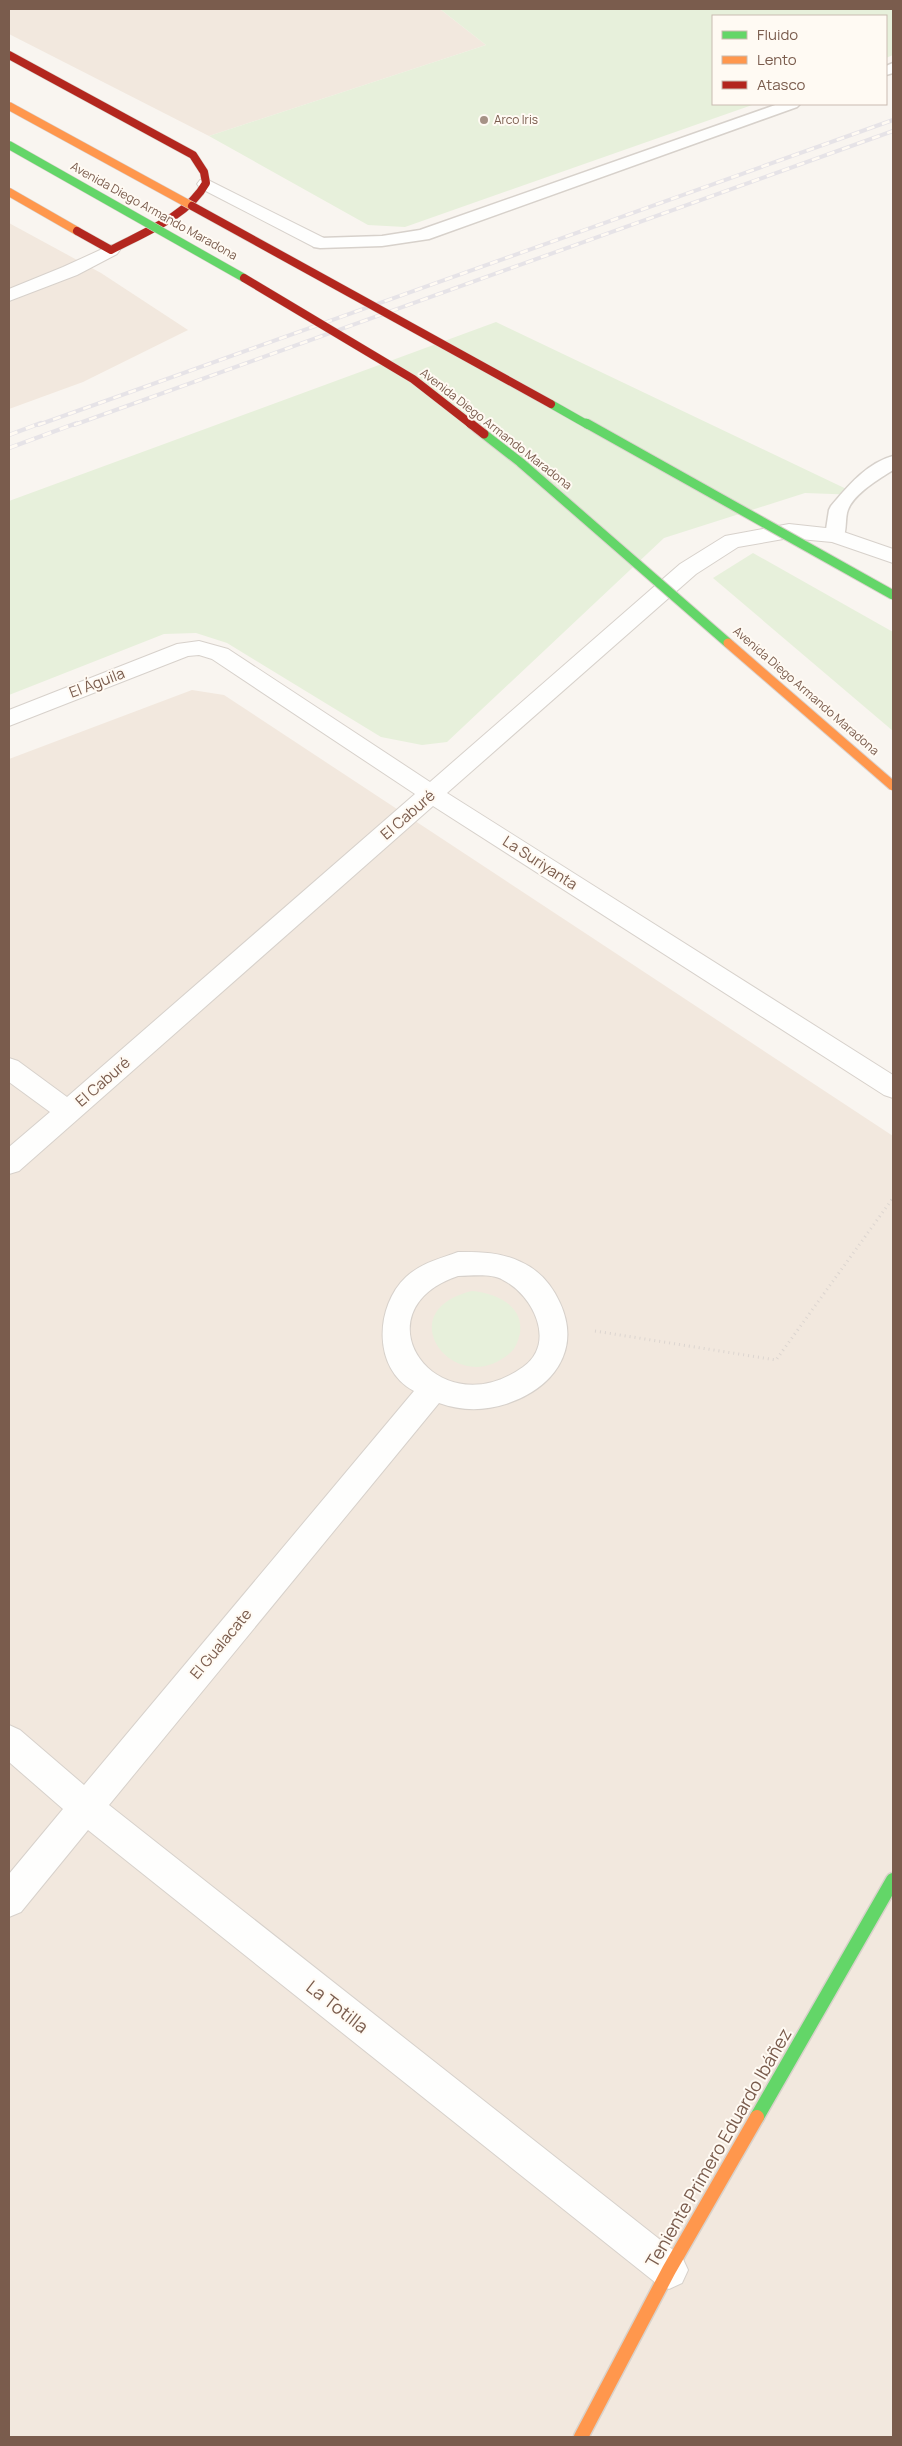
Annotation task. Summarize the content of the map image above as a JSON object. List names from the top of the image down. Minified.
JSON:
{"streets":{"main road":["Avenida Diego Armando Maradona","Teniente Primero Eduardo Ibáñez"],"street":["El Águila","El Caburé","La Suriyanta","El Gualacate","La Totilla"]},"crossings":[["El Águila","La Suriyanta"],["El Caburé","La Suriyanta"],["El Gualacate","La Totilla"],["La Totilla","Teniente Primero Eduardo Ibáñez"]],"places":["Arco Iris"],"legend":["Fluido","Lento","Atasco"]}
